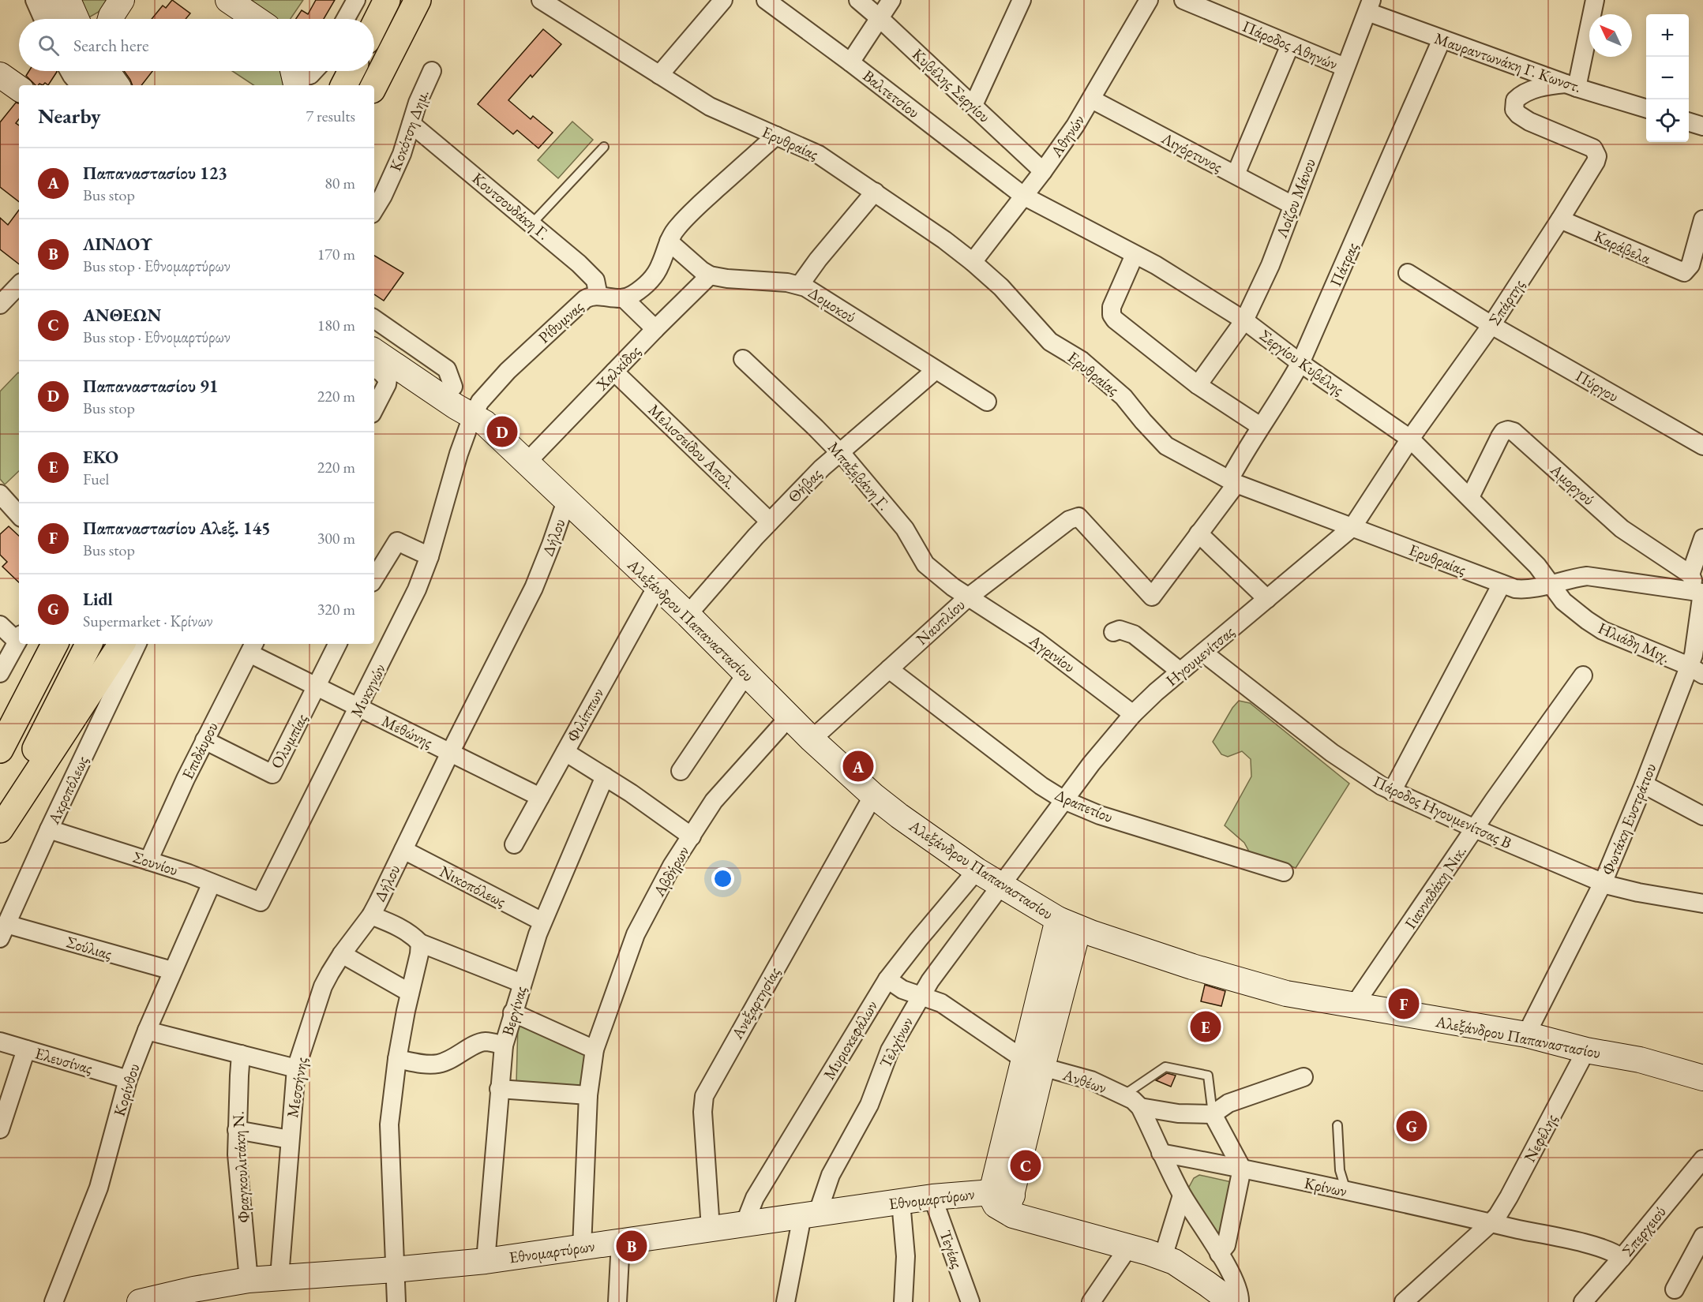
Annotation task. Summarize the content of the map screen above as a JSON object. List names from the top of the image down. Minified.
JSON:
{"streets":{"main road":["Αλεξάνδρου Παπαναστασίου","Εθνομαρτύρων"],"street":["Πάροδος Αθηνών","Μαυραντωνάκη Γ. Κωνστ.","Κυβέλης Σεργίου","Βαλτετσίου","Κοκότση Δημ.","Αθηνών","Ερυθραίας","Λιγόρτυνος","Λοίζου Μάνου","Κουτσουδάκη Γ.","Καράβελα","Πάτρας","Σπάρτης","Δομοκού","Ρίθυμνας","Σεργίου Κυβέλης","Χαλκίδος","Πύργου","Μελισσείδου Απολ.","Μπαξεβάνη Γ.","Αμοργού","Θήβας","Δήλου","Ναυπλίου","Ηλιάδη Μιχ.","Αγρινίου","Ηγουμενίτσας","Μυκηνών","Φιλίππων","Μεθώνης","Ολυμπίας","Επιδάυρου","Ακροπόλεως","Δραπετίου","Πάροδος Ηγουμενίτσας Β","Φωτάκη Ευστράτιου","Σουνίου","Αβδήρων","Νικοπόλεως","Γιανναδάκη Νικ.","Σούλιας","Ανεξαρτησίας","Βεργίνας","Μυριοκεφάλων","Τελχίνων","Ελευσίνας","Ανθέων","Μεσσήνης","Κορίνθου","Νεφέλης","Φραγκουλιτάκη Ν.","Κρίνων","Σπερχειού","Τεγέας"]},"crossings":[["Πάροδος Αθηνών","Λοίζου Μάνου"],["Μαυραντωνάκη Γ. Κωνστ.","Λοίζου Μάνου"],["Μαυραντωνάκη Γ. Κωνστ.","Πάτρας"],["Μαυραντωνάκη Γ. Κωνστ.","Σπάρτης"],["Κυβέλης Σεργίου","Αθηνών"],["Βαλτετσίου","Αθηνών"],["Βαλτετσίου","Σεργίου Κυβέλης"],["Κοκότση Δημ.","Κουτσουδάκη Γ."],["Αθηνών","Ερυθραίας"],["Αθηνών","Λιγόρτυνος"],["Αθηνών","Σεργίου Κυβέλης"],["Ερυθραίας","Πάτρας"],["Ερυθραίας","Σεργίου Κυβέλης"],["Ερυθραίας","Αμοργού"],["Ερυθραίας","Ηλιάδη Μιχ."],["Ερυθραίας","Ηγουμενίτσας"],["Ερυθραίας","Φωτάκη Ευστράτιου"],["Λιγόρτυνος","Λοίζου Μάνου"],["Λοίζου Μάνου","Σεργίου Κυβέλης"],["Κουτσουδάκη Γ.","Ρίθυμνας"],["Καράβελα","Σπάρτης"],["Πάτρας","Σεργίου Κυβέλης"],["Πάτρας","Ναυπλίου"],["Σπάρτης","Σεργίου Κυβέλης"],["Σπάρτης","Πύργου"],["Σπάρτης","Ηγουμενίτσας"],["Δομοκού","Χαλκίδος"],["Δομοκού","Θήβας"],["Ρίθυμνας","Αλεξάνδρου Παπαναστασίου"],["Ρίθυμνας","Μυκηνών"],["Σεργίου Κυβέλης","Αμοργού"],["Σεργίου Κυβέλης","Ηλιάδη Μιχ."],["Σεργίου Κυβέλης","Ηγουμενίτσας"],["Χαλκίδος","Μελισσείδου Απολ."],["Χαλκίδος","Αλεξάνδρου Παπαναστασίου"],["Μελισσείδου Απολ.","Θήβας"],["Μπαξεβάνη Γ.","Θήβας"],["Μπαξεβάνη Γ.","Ναυπλίου"],["Μπαξεβάνη Γ.","Αγρινίου"],["Αμοργού","Φωτάκη Ευστράτιου"],["Θήβας","Αλεξάνδρου Παπαναστασίου"],["Δήλου","Αλεξάνδρου Παπαναστασίου"],["Δήλου","Μεθώνης"],["Δήλου","Νικοπόλεως"],["Δήλου","Μεσσήνης"],["Αλεξάνδρου Παπαναστασίου","Ναυπλίου"],["Αλεξάνδρου Παπαναστασίου","Ηγουμενίτσας"],["Αλεξάνδρου Παπαναστασίου","Μυκηνών"],["Αλεξάνδρου Παπαναστασίου","Φιλίππων"],["Αλεξάνδρου Παπαναστασίου","Φωτάκη Ευστράτιου"],["Αλεξάνδρου Παπαναστασίου","Αβδήρων"],["Αλεξάνδρου Παπαναστασίου","Γιανναδάκη Νικ."],["Αλεξάνδρου Παπαναστασίου","Ανεξαρτησίας"],["Αλεξάνδρου Παπαναστασίου","Μυριοκεφάλων"],["Αλεξάνδρου Παπαναστασίου","Τελχίνων"],["Αλεξάνδρου Παπαναστασίου","Νεφέλης"],["Αλεξάνδρου Παπαναστασίου","Εθνομαρτύρων"],["Ναυπλίου","Αγρινίου"],["Ναυπλίου","Δραπετίου"],["Ηλιάδη Μιχ.","Φωτάκη Ευστράτιου"],["Αγρινίου","Ηγουμενίτσας"],["Ηγουμενίτσας","Δραπετίου"],["Ηγουμενίτσας","Πάροδος Ηγουμενίτσας Β"],["Ηγουμενίτσας","Τελχίνων"],["Μυκηνών","Μεθώνης"],["Μυκηνών","Σουνίου"],["Φιλίππων","Μεθώνης"],["Μεθώνης","Ολυμπίας"],["Μεθώνης","Επιδάυρου"],["Ολυμπίας","Επιδάυρου"],["Επιδάυρου","Σουνίου"],["Ακροπόλεως","Σουνίου"],["Ακροπόλεως","Σούλιας"],["Πάροδος Ηγουμενίτσας Β","Φωτάκη Ευστράτιου"],["Πάροδος Ηγουμενίτσας Β","Γιανναδάκη Νικ."],["Σουνίου","Κορίνθου"],["Νικοπόλεως","Βεργίνας"],["Σούλιας","Κορίνθου"],["Ανεξαρτησίας","Εθνομαρτύρων"],["Βεργίνας","Εθνομαρτύρων"],["Μυριοκεφάλων","Ανθέων"],["Μυριοκεφάλων","Εθνομαρτύρων"],["Τελχίνων","Ανθέων"],["Τελχίνων","Εθνομαρτύρων"],["Ελευσίνας","Κορίνθου"],["Ανθέων","Εθνομαρτύρων"],["Μεσσήνης","Εθνομαρτύρων"],["Νεφέλης","Κρίνων"],["Φραγκουλιτάκη Ν.","Εθνομαρτύρων"],["Εθνομαρτύρων","Τεγέας"]],"north":"top left","page":{"map_buttons":["+","−"],"search":"Search here","heading":["Nearby","7 results"],"list":[{"mark":"A","name":"Παπαναστασίου 123","note":"Bus stop","value":"80 m"},{"mark":"B","name":"ΛΙΝΔΟΥ","note":"Bus stop · Εθνομαρτύρων","value":"170 m"},{"mark":"C","name":"ΑΝΘΕΩΝ","note":"Bus stop · Εθνομαρτύρων","value":"180 m"},{"mark":"D","name":"Παπαναστασίου 91","note":"Bus stop","value":"220 m"},{"mark":"E","name":"EKO","note":"Fuel","value":"220 m"},{"mark":"F","name":"Παπαναστασίου Αλεξ. 145","note":"Bus stop","value":"300 m"},{"mark":"G","name":"Lidl","note":"Supermarket · Κρίνων","value":"320 m"}],"pins":["D","A","F","E","G","C","B"]}}
